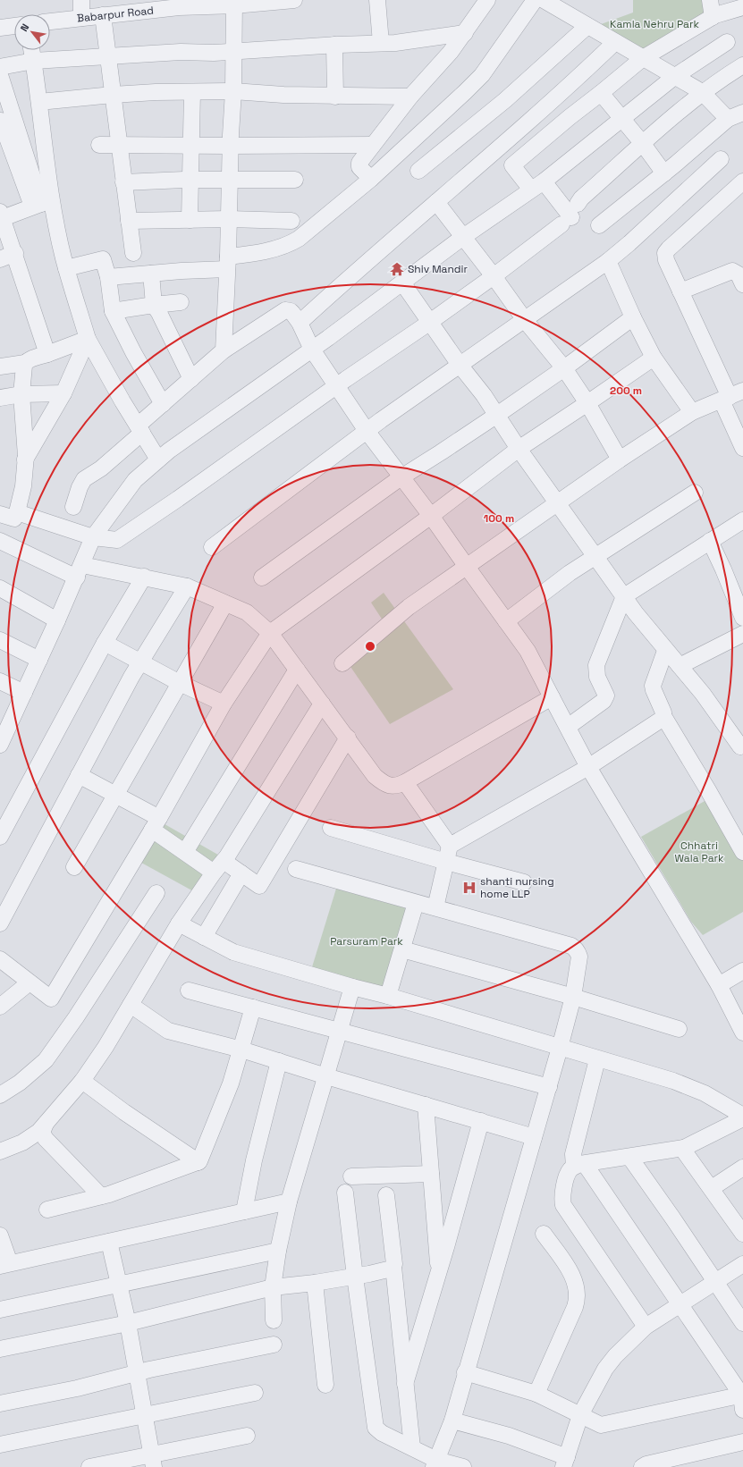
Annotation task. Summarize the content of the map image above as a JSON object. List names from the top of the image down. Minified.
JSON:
{"streets":{"street":["Babarpur Road"]},"parks":["Kamla Nehru Park","Chhatri Wala Park","Parsuram Park"],"places":{"temple":["Shiv Mandir"],"hospital":["shanti nursing home LLP"]},"north":"top left","rings":["200 m","100 m"]}
